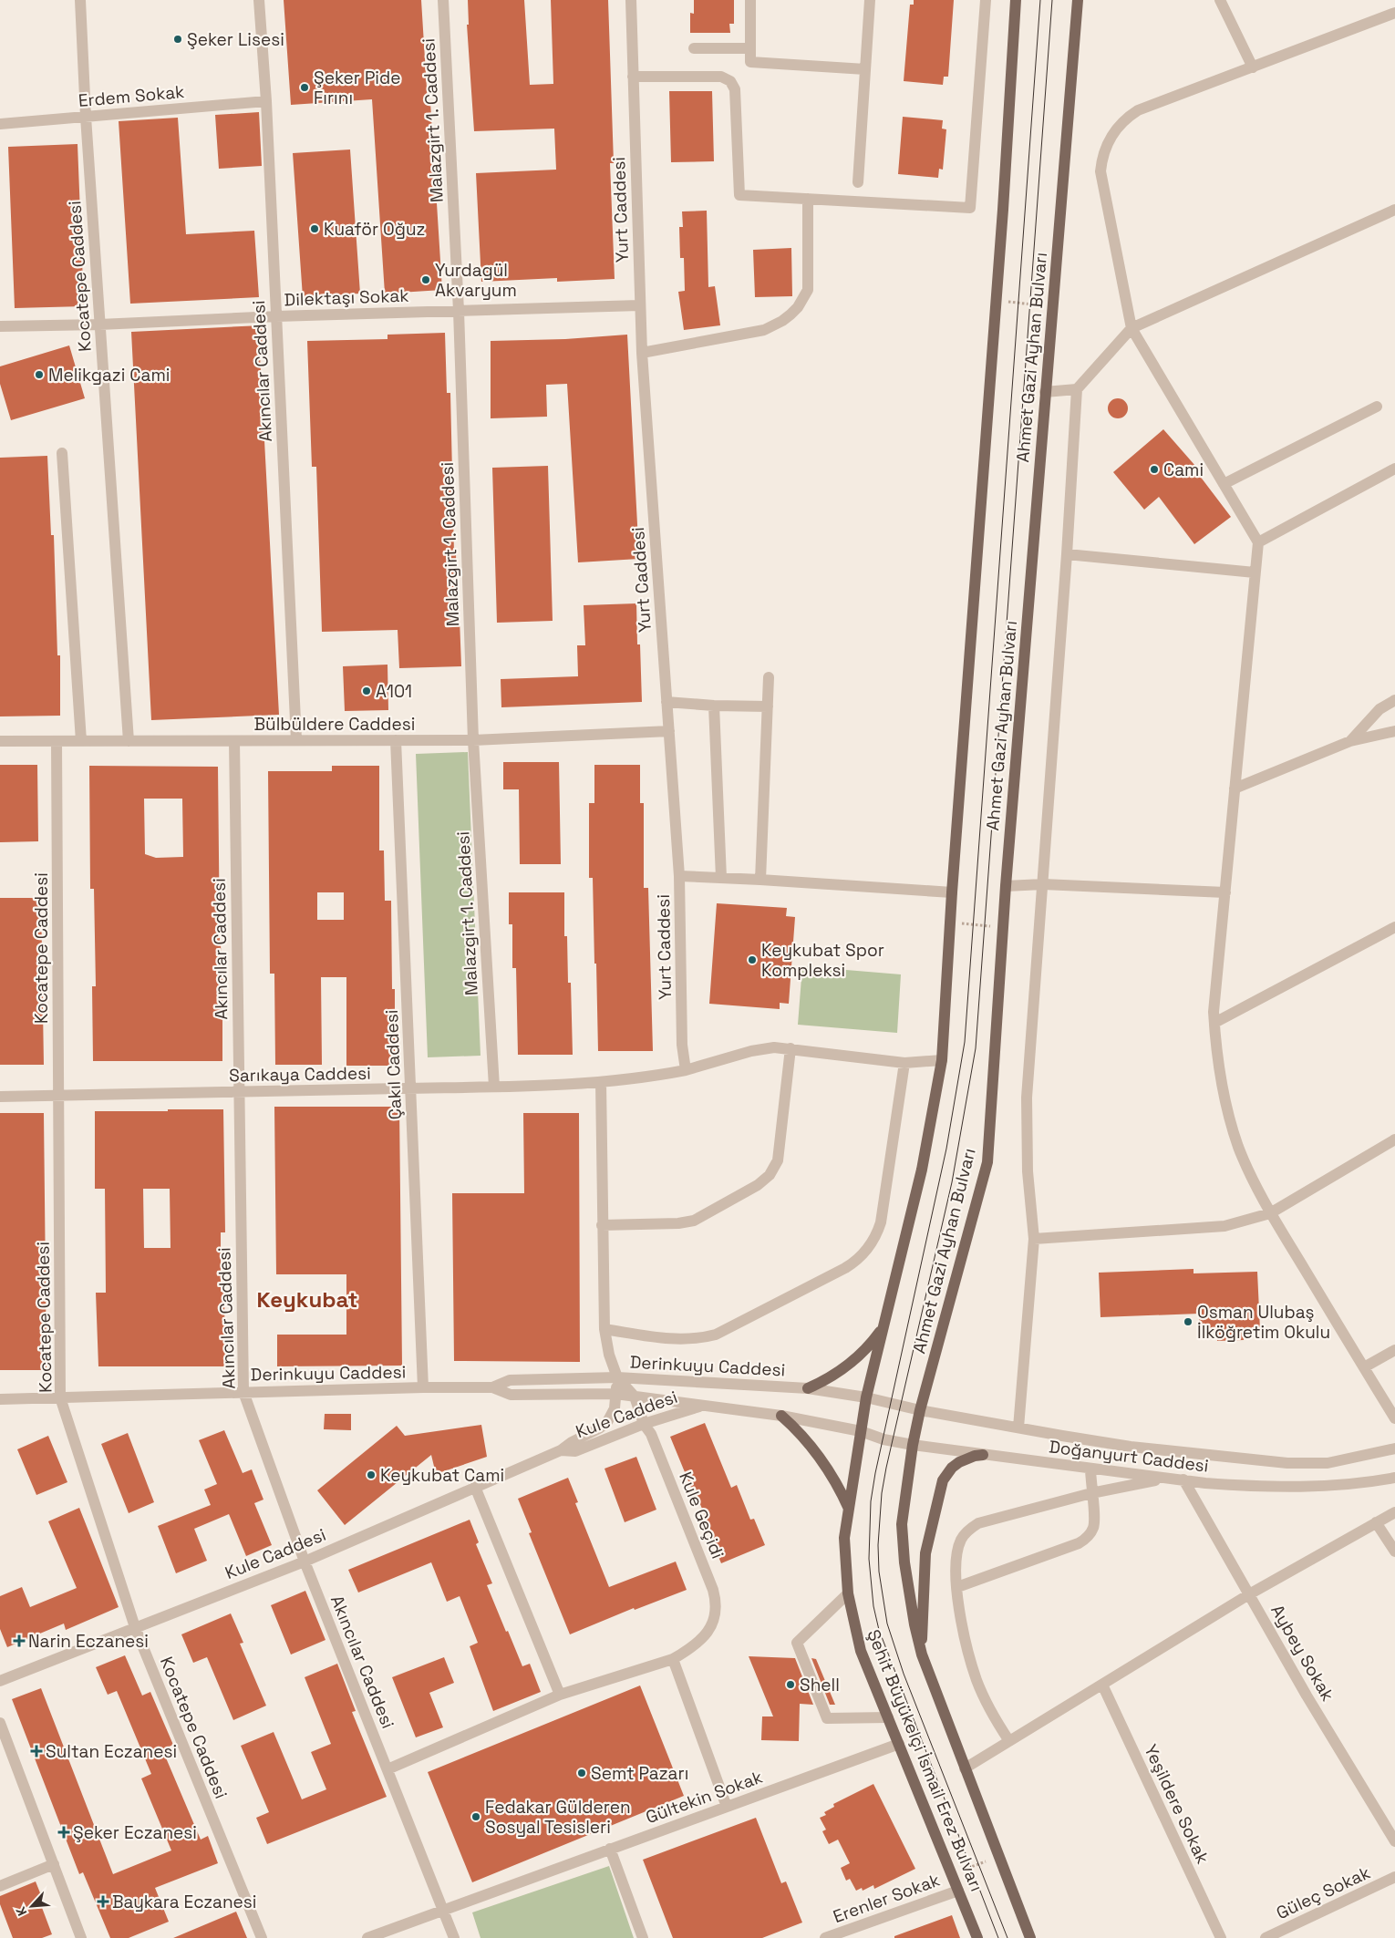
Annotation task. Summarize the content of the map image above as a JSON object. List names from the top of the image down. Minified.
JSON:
{"streets":{"main road":["Ahmet Gazi Ayhan Bulvarı","Şehit Büyükelçi İsmail Erez Bulvarı"],"street":["Erdem Sokak","Malazgirt 1. Caddesi","Yurt Caddesi","Kocatepe Caddesi","Dilektaşı Sokak","Akıncılar Caddesi","Bülbüldere Caddesi","Çakıl Caddesi","Sarıkaya Caddesi","Derinkuyu Caddesi","Kule Caddesi","Doğanyurt Caddesi","Kule Geçidi","Aybey Sokak","Gültekin Sokak","Yeşildere Sokak","Güleç Sokak","Erenler Sokak"]},"crossings":[["Erdem Sokak","Kocatepe Caddesi"],["Erdem Sokak","Akıncılar Caddesi"],["Malazgirt 1. Caddesi","Dilektaşı Sokak"],["Malazgirt 1. Caddesi","Bülbüldere Caddesi"],["Malazgirt 1. Caddesi","Sarıkaya Caddesi"],["Yurt Caddesi","Dilektaşı Sokak"],["Yurt Caddesi","Bülbüldere Caddesi"],["Kocatepe Caddesi","Dilektaşı Sokak"],["Kocatepe Caddesi","Bülbüldere Caddesi"],["Kocatepe Caddesi","Sarıkaya Caddesi"],["Kocatepe Caddesi","Derinkuyu Caddesi"],["Kocatepe Caddesi","Kule Caddesi"],["Dilektaşı Sokak","Akıncılar Caddesi"],["Ahmet Gazi Ayhan Bulvarı","Derinkuyu Caddesi"],["Ahmet Gazi Ayhan Bulvarı","Doğanyurt Caddesi"],["Ahmet Gazi Ayhan Bulvarı","Şehit Büyükelçi İsmail Erez Bulvarı"],["Akıncılar Caddesi","Bülbüldere Caddesi"],["Akıncılar Caddesi","Sarıkaya Caddesi"],["Akıncılar Caddesi","Derinkuyu Caddesi"],["Akıncılar Caddesi","Kule Caddesi"],["Akıncılar Caddesi","Gültekin Sokak"],["Bülbüldere Caddesi","Çakıl Caddesi"],["Çakıl Caddesi","Sarıkaya Caddesi"],["Çakıl Caddesi","Derinkuyu Caddesi"],["Derinkuyu Caddesi","Kule Caddesi"],["Derinkuyu Caddesi","Doğanyurt Caddesi"],["Derinkuyu Caddesi","Kule Geçidi"],["Derinkuyu Caddesi","Şehit Büyükelçi İsmail Erez Bulvarı"],["Kule Caddesi","Kule Geçidi"],["Doğanyurt Caddesi","Aybey Sokak"],["Doğanyurt Caddesi","Şehit Büyükelçi İsmail Erez Bulvarı"],["Şehit Büyükelçi İsmail Erez Bulvarı","Gültekin Sokak"],["Şehit Büyükelçi İsmail Erez Bulvarı","Erenler Sokak"]],"districts":["Keykubat"],"places":{"other":["Şeker Lisesi","Şeker Pide Fırını","Kuaför Oğuz","Yurdagül Akvaryum","Melikgazi Cami","Cami","A101","Keykubat Spor Kompleksi","Osman Ulubaş İlköğretim Okulu","Keykubat Cami","Shell","Semt Pazarı","Fedakar Gülderen Sosyal Tesisleri"],"health":["Narin Eczanesi","Sultan Eczanesi","Şeker Eczanesi","Baykara Eczanesi"]},"north":"bottom left"}
